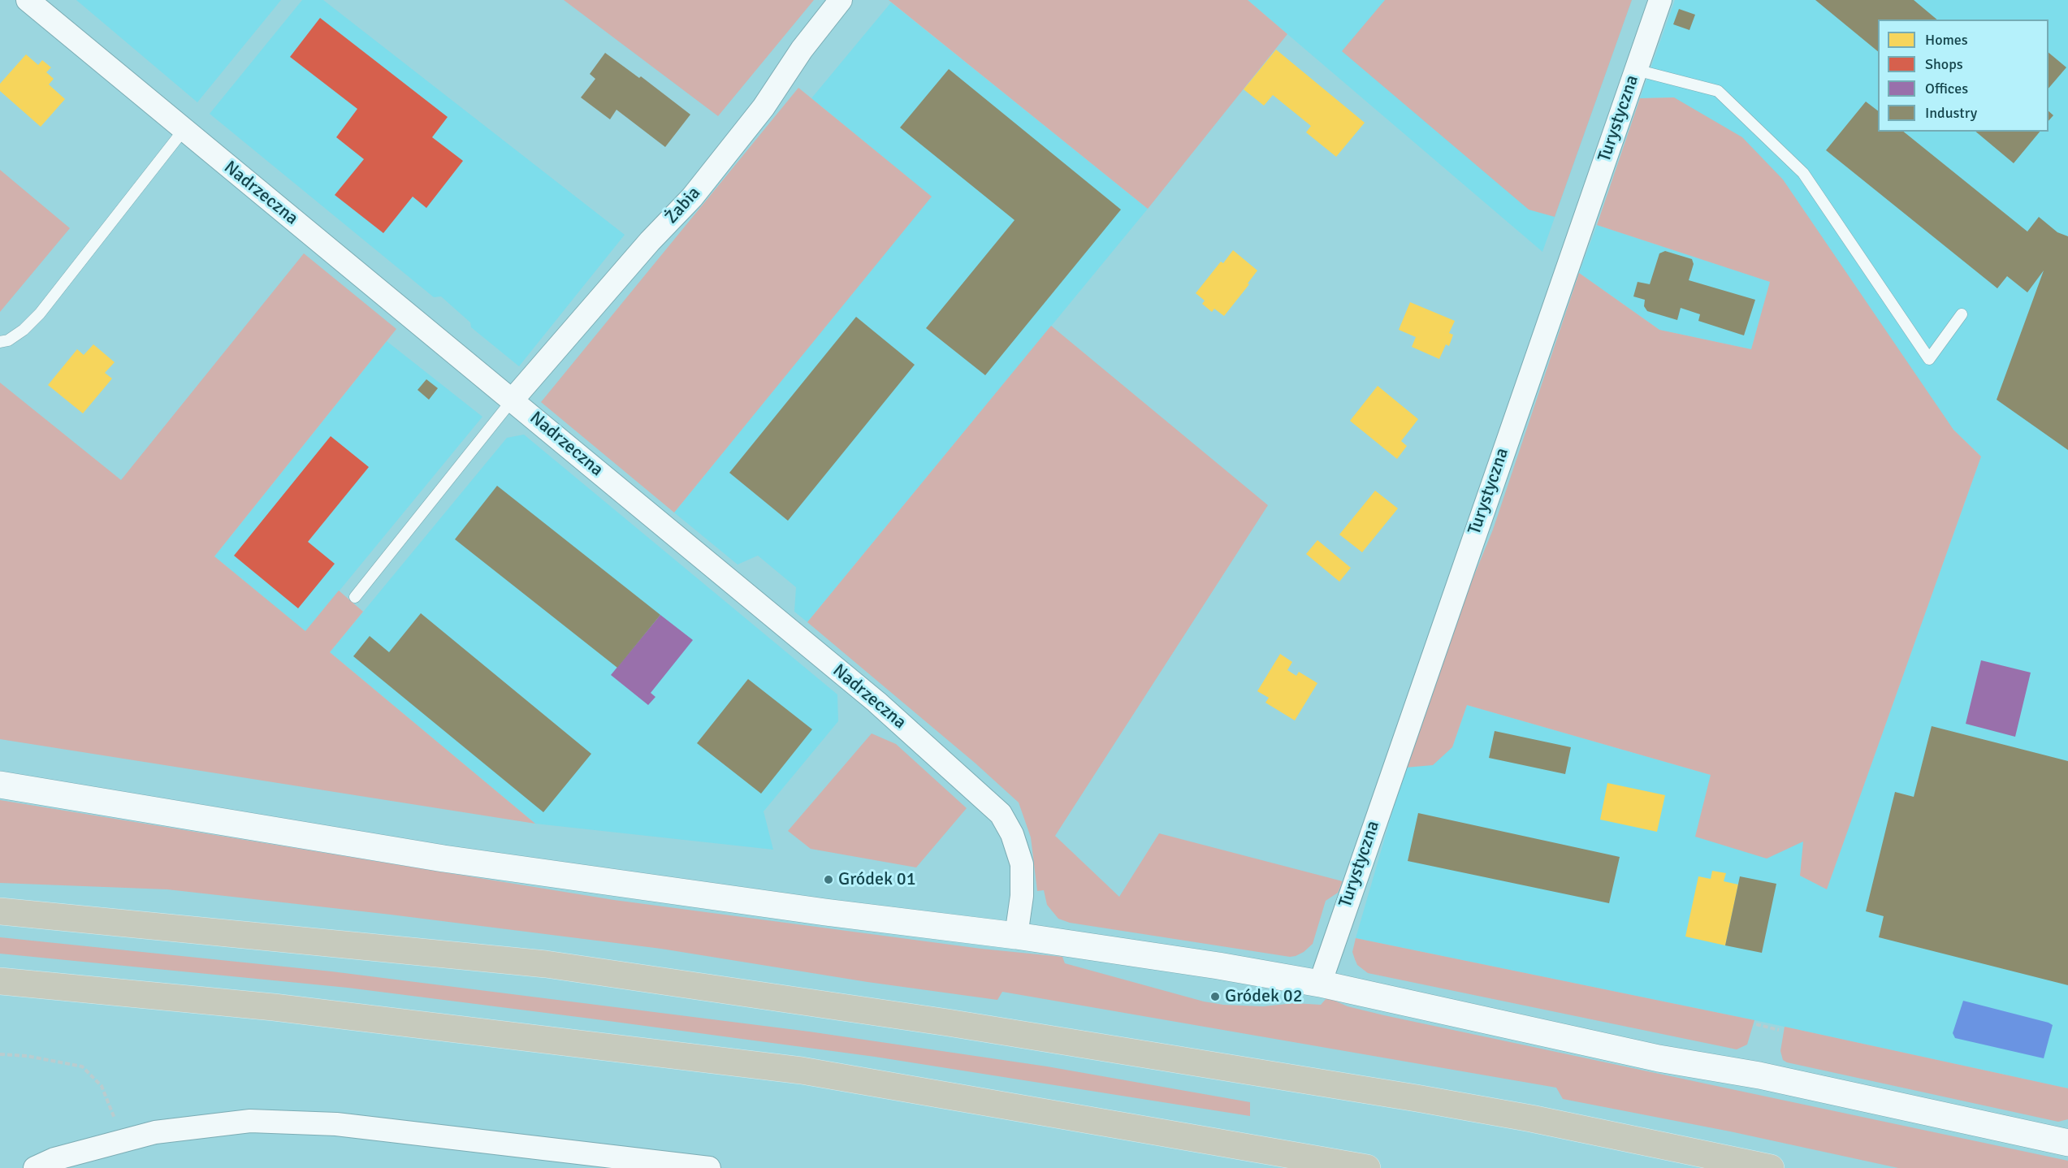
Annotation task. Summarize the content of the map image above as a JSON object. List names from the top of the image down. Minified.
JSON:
{"streets":{"street":["Turystyczna","Nadrzeczna","Żabia"]},"crossings":[["Nadrzeczna","Żabia"]],"places":["Gródek 01","Gródek 02"],"legend":["Homes","Shops","Offices","Industry"]}
